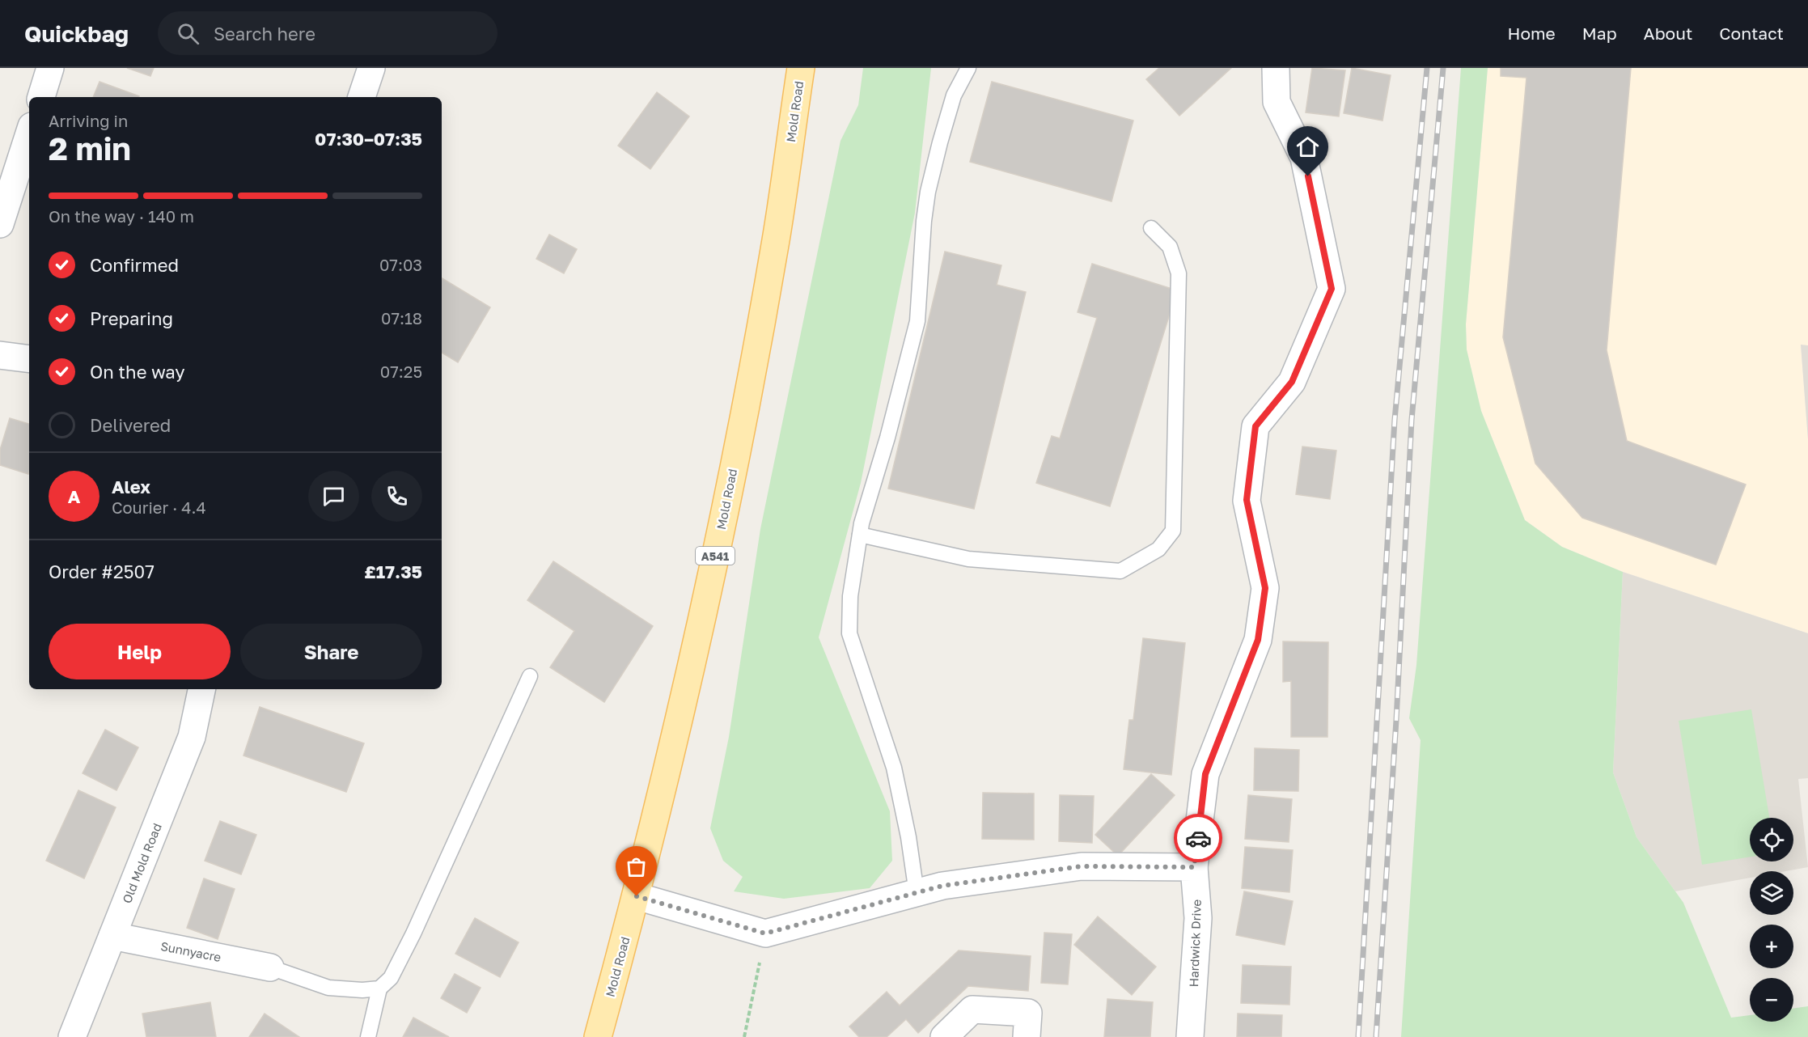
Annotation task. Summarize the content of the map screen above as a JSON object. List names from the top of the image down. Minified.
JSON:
{"streets":{"main road":["Mold Road","A541"],"street":["Old Mold Road","Hardwick Drive","Sunnyacre"]},"crossings":[["Old Mold Road","Sunnyacre"]],"page":{"header":"Quickbag","search":"Search here","nav":["Home","Map","About","Contact"],"heading":["2 min","Arriving in","07:30–07:35"],"panel":["Alex","Courier · 4.4","Order #2507","£17.35"],"bar":"On the way · 140 m","list":[["Confirmed","07:03"],["Preparing","07:18"],["On the way","07:25"],"Delivered"],"round":"A","buttons":["Help","Share"],"map_buttons":["+","−"]}}
